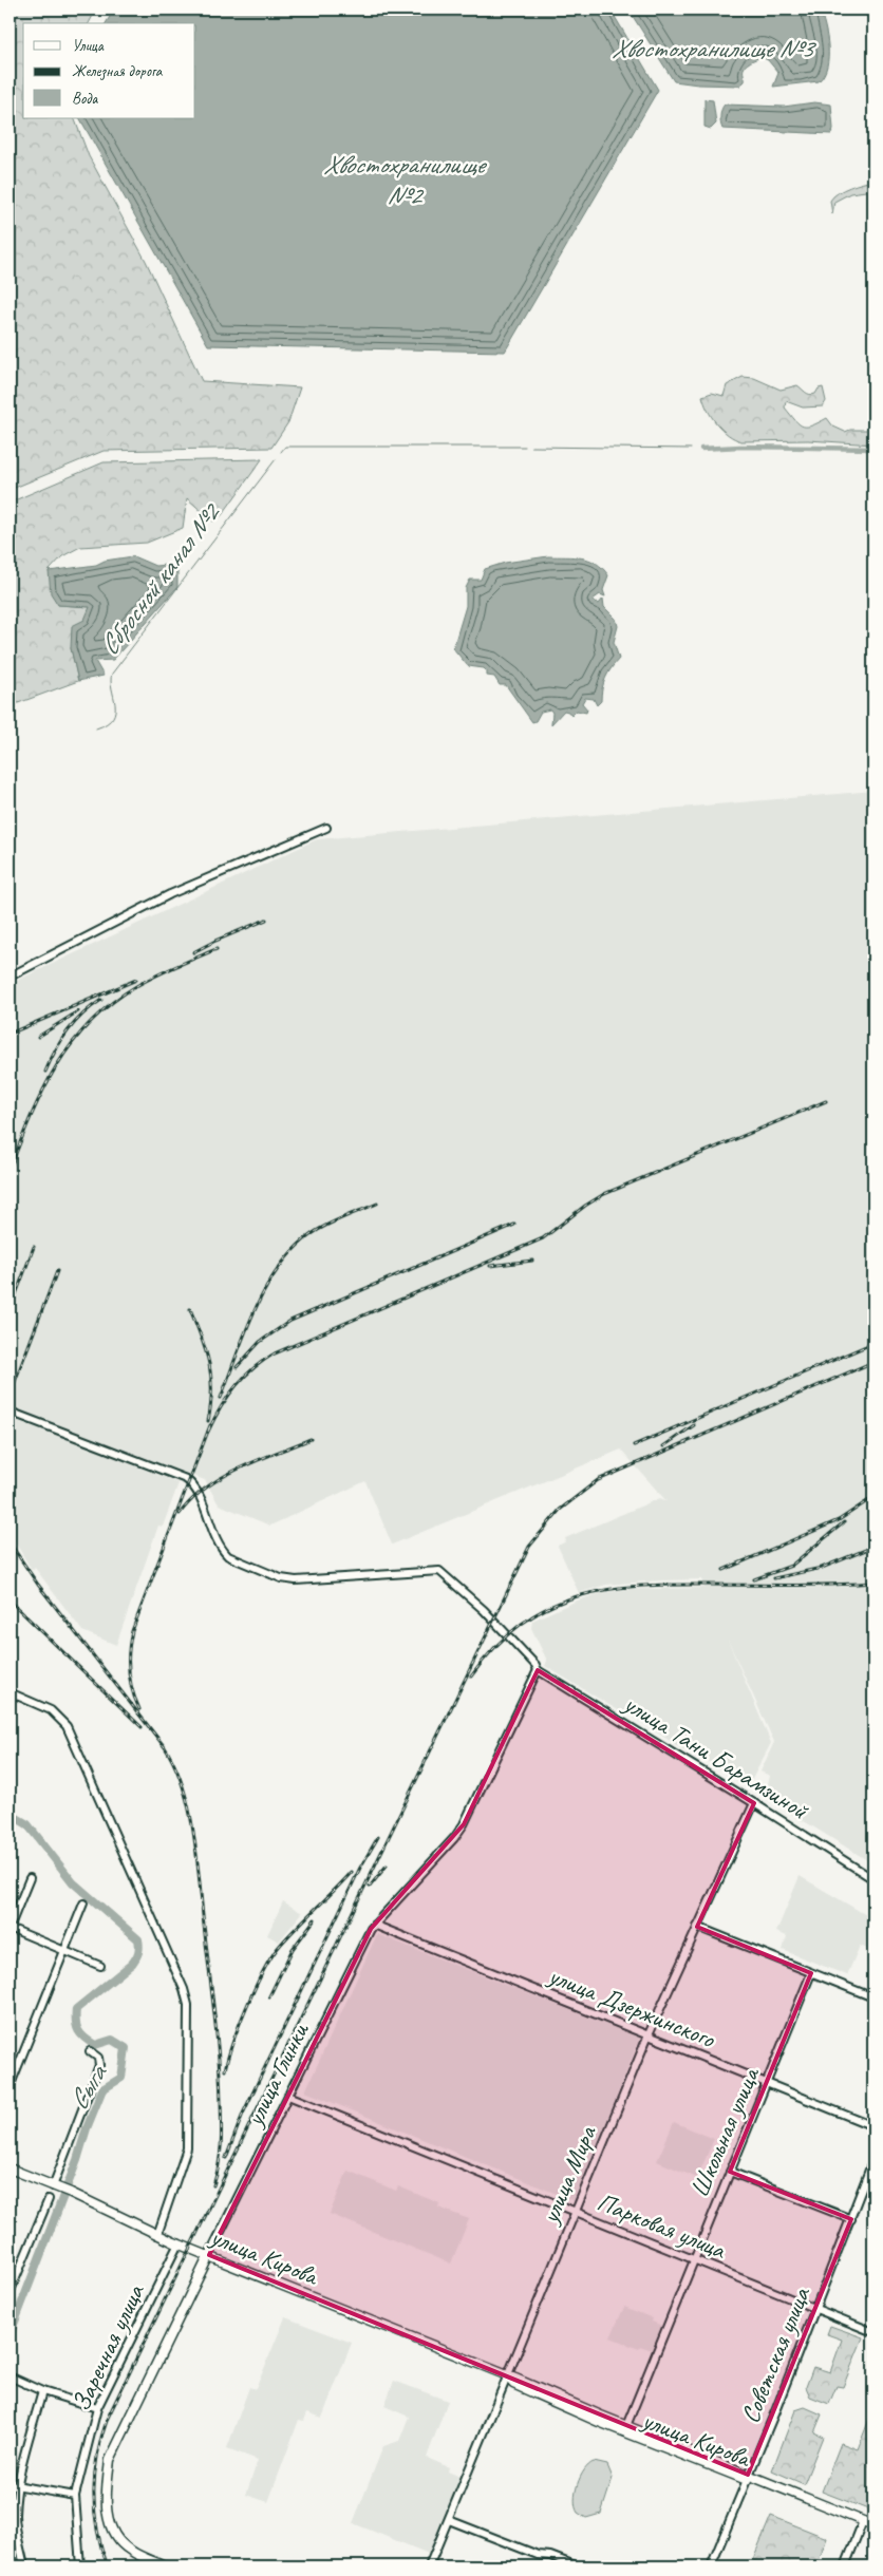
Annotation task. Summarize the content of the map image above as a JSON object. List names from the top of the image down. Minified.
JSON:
{"streets":{"main road":["улица Глинки","улица Кирова"],"street":["улица Тани Барамзиной","улица Дзержинского","Школьная улица","улица Мира","Парковая улица","Заречная улица","Советская улица"]},"crossings":[["улица Тани Барамзиной","улица Глинки"],["улица Тани Барамзиной","улица Мира"],["улица Дзержинского","улица Глинки"],["улица Дзержинского","Школьная улица"],["улица Дзержинского","улица Мира"],["улица Глинки","Парковая улица"],["улица Глинки","улица Кирова"],["Школьная улица","Парковая улица"],["Школьная улица","улица Кирова"],["улица Мира","Парковая улица"],["улица Мира","улица Кирова"],["Парковая улица","Советская улица"],["улица Кирова","Заречная улица"],["улица Кирова","Советская улица"]],"water":["Хвостохранилище №3","Хвостохранилище №2","Сбросной канал №2","Сыга"],"legend":["Улица","Железная дорога","Вода"]}
